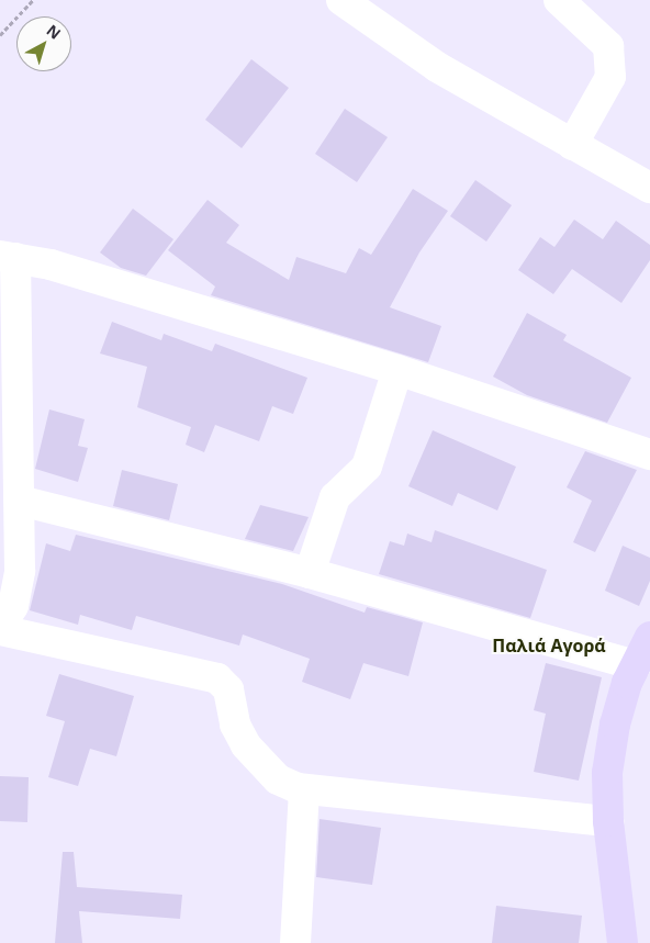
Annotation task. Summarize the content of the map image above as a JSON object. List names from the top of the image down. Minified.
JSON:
{"districts":["Παλιά Αγορά"],"north":"top right"}
